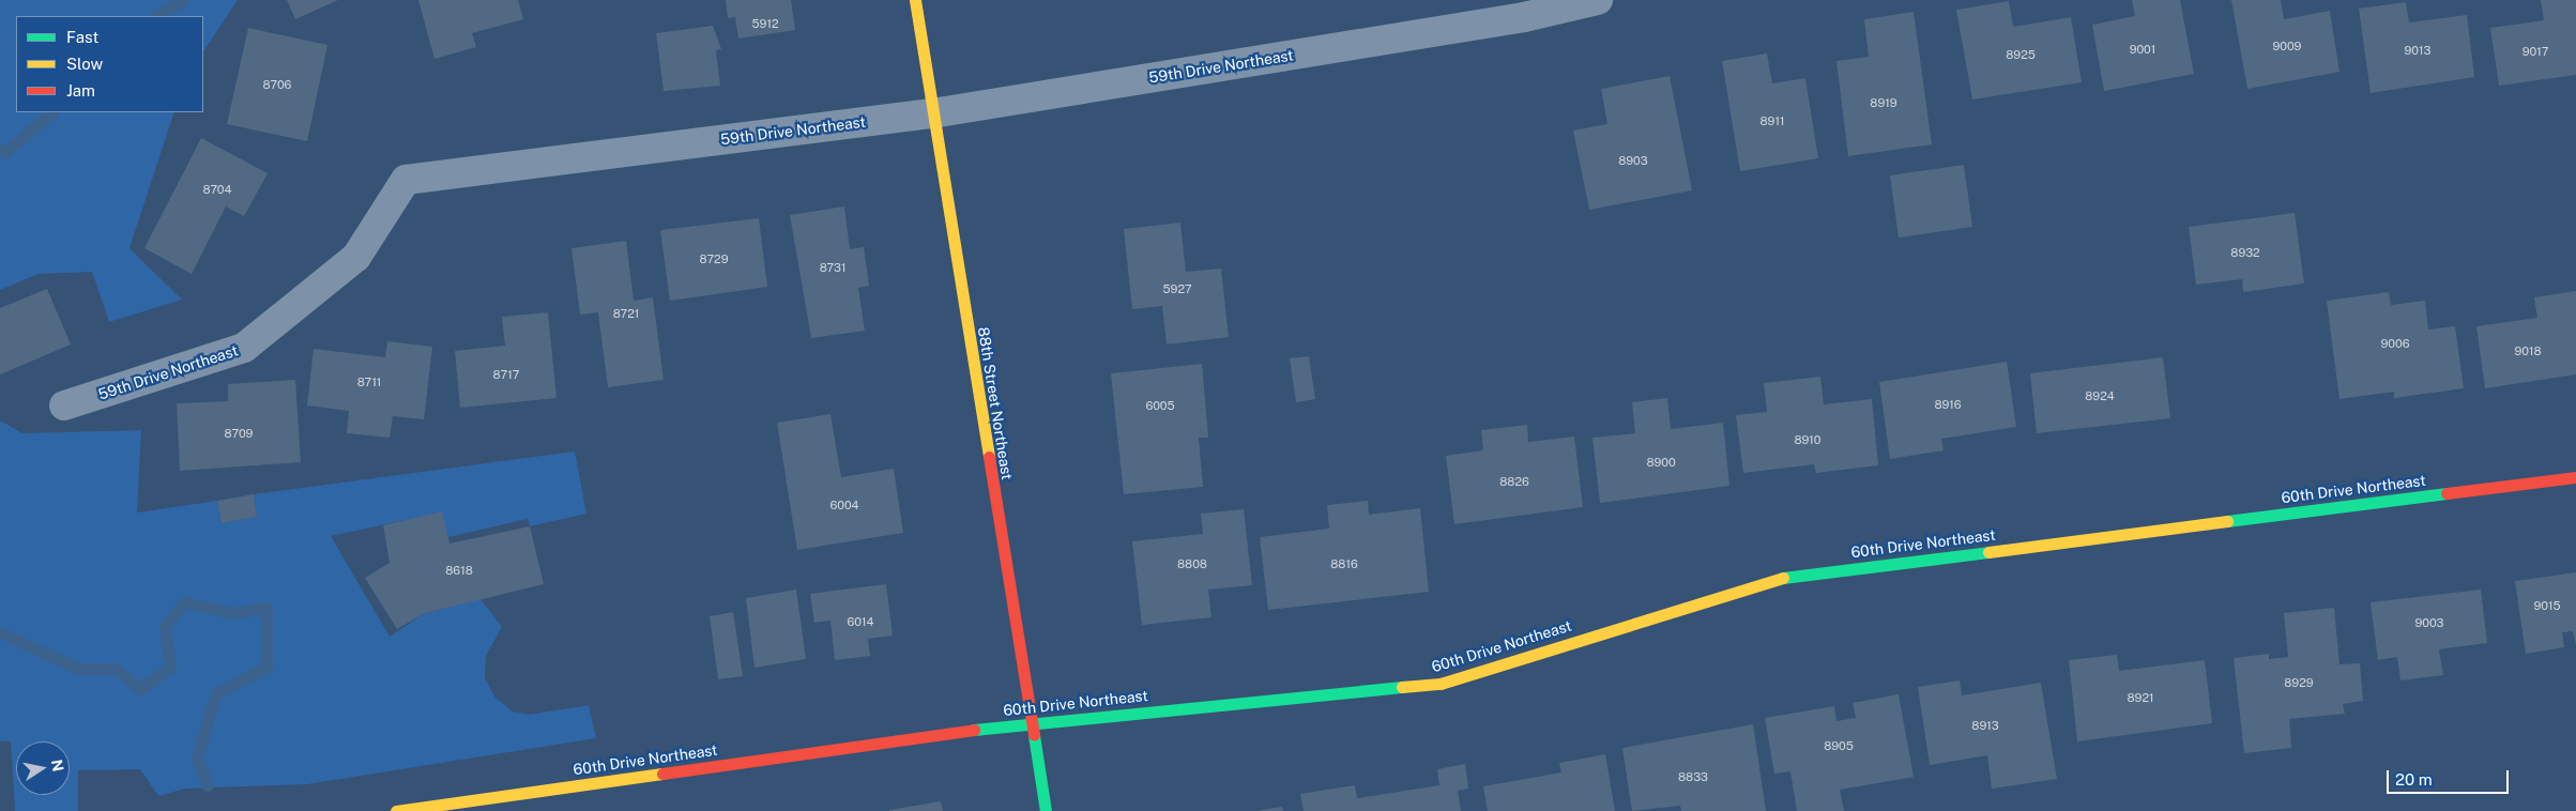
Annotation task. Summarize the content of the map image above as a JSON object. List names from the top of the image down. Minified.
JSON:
{"streets":{"street":["59th Drive Northeast","88th Street Northeast","60th Drive Northeast"]},"crossings":[["59th Drive Northeast","88th Street Northeast"],["88th Street Northeast","60th Drive Northeast"]],"house_numbers":["5912","9009","9001","9013","9017","8925","8706","8919","8911","8903","8704","8932","8729","8731","5927","8721","9006","9018","8717","8711","8924","8916","6005","8709","8910","8900","8826","6004","8808","8816","8618","9015","6014","9003","8929","8921","8913","8905","8833"],"legend":["Fast","Slow","Jam"],"scale_bar":"20 m","north":"right"}
